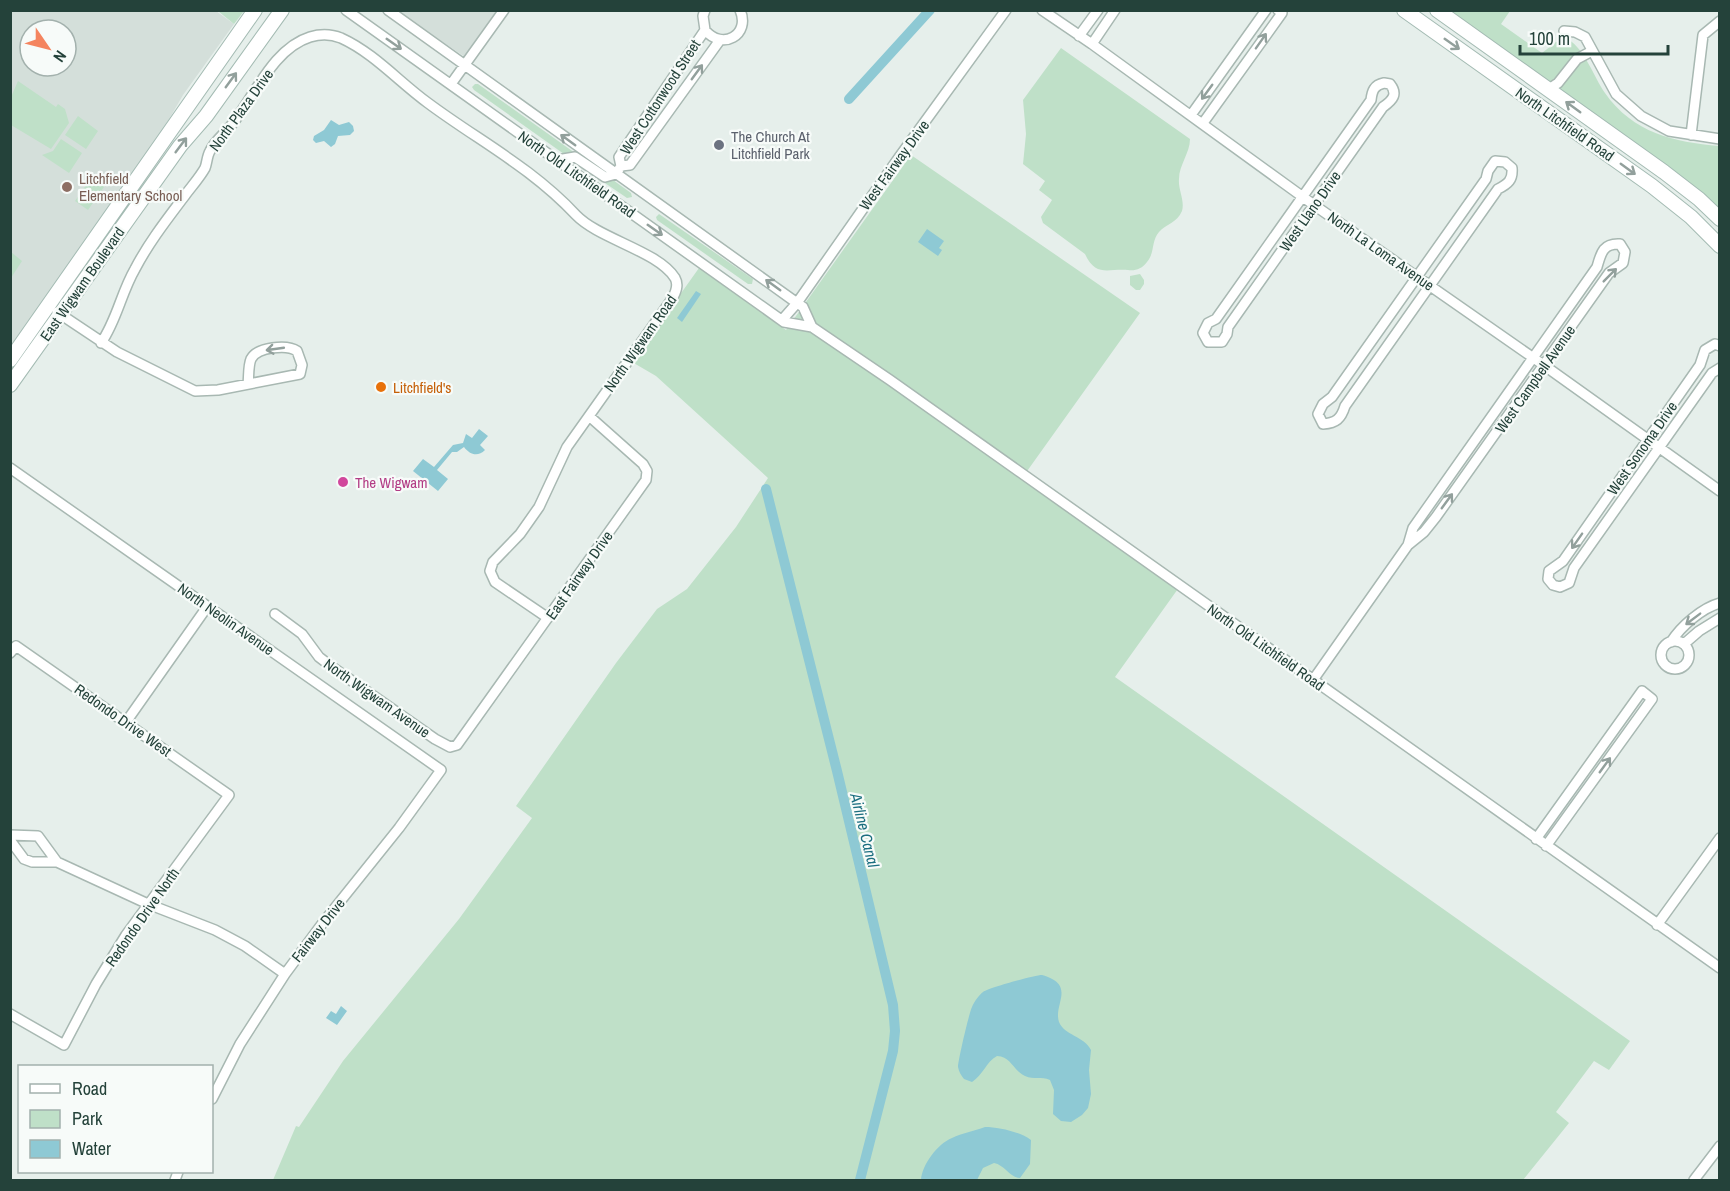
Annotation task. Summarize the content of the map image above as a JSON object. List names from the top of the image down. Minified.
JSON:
{"streets":{"street":["West Cottonwood Street","North Plaza Drive","North Litchfield Road","West Fairway Drive","North Old Litchfield Road","West Llano Drive","North La Loma Avenue","East Wigwam Boulevard","North Wigwam Road","West Campbell Avenue","West Sonoma Drive","East Fairway Drive","North Neolin Avenue","North Wigwam Avenue","Redondo Drive West","Redondo Drive North","Fairway Drive"]},"crossings":[["West Cottonwood Street","North Old Litchfield Road"],["North Plaza Drive","North Wigwam Road"],["West Fairway Drive","North Old Litchfield Road"],["North Old Litchfield Road","West Campbell Avenue"],["West Llano Drive","North La Loma Avenue"],["North La Loma Avenue","West Campbell Avenue"],["North La Loma Avenue","West Sonoma Drive"],["North Wigwam Road","East Fairway Drive"],["East Fairway Drive","North Wigwam Avenue"],["North Neolin Avenue","Fairway Drive"],["Redondo Drive West","Redondo Drive North"]],"water":["Airline Canal"],"places":["The Church At Litchfield Park","Litchfield Elementary School","Litchfield's","The Wigwam"],"legend":["Road","Park","Water"],"scale_bar":"100 m","north":"bottom right"}
